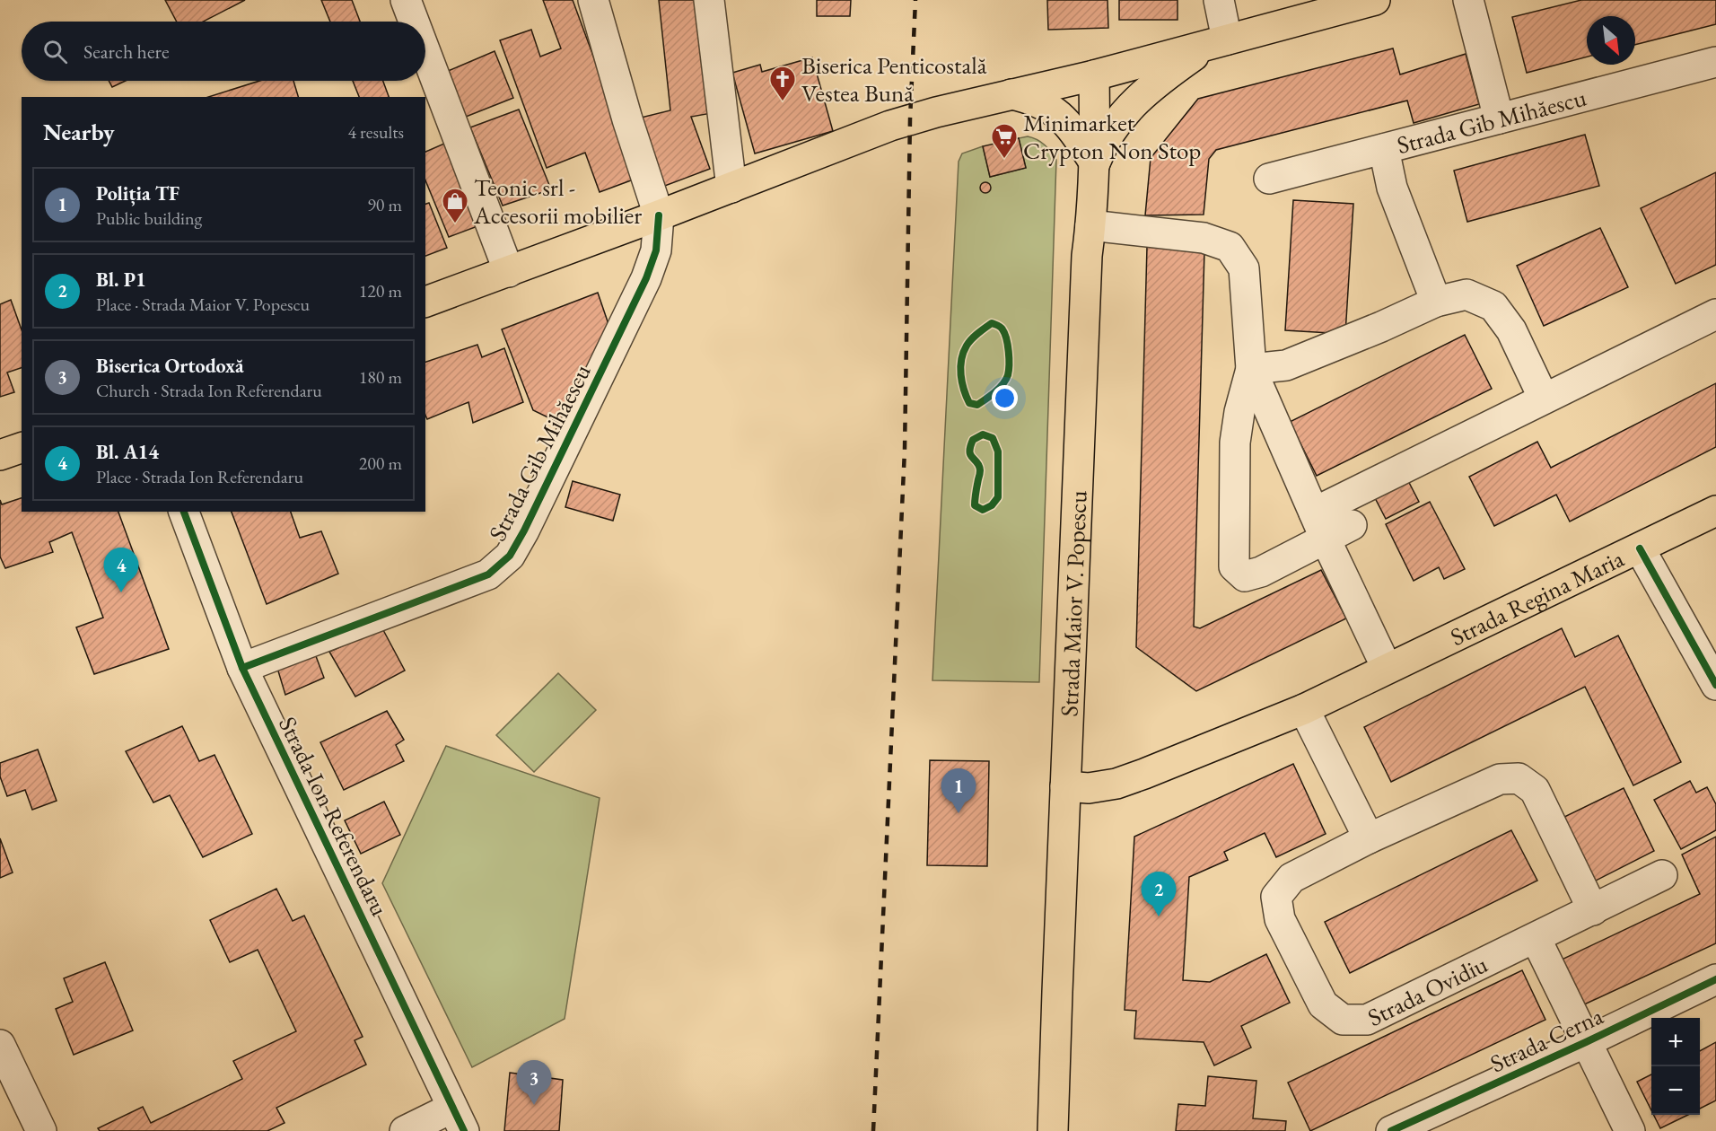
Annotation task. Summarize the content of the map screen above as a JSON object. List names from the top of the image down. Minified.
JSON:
{"streets":{"main road":["Strada Regina Maria","Strada Maior V. Popescu"],"street":["Strada Gib Mihăescu","Strada Ion Referendaru","Strada Ovidiu","Strada Cerna"]},"crossings":[["Strada Gib Mihăescu","Strada Ion Referendaru"],["Strada Regina Maria","Strada Maior V. Popescu"]],"places":{"church":["Biserica Penticostală Vestea Bună"],"supermarket":["Minimarket Crypton Non Stop"],"shop":["Teonic srl - Accesorii mobilier"]},"north":"bottom right","page":{"search":"Search here","heading":["Nearby","4 results"],"list":[{"mark":"1","name":"Poliția TF","note":"Public building","value":"90 m"},{"mark":"2","name":"Bl. P1","note":"Place · Strada Maior V. Popescu","value":"120 m"},{"mark":"3","name":"Biserica Ortodoxă","note":"Church · Strada Ion Referendaru","value":"180 m"},{"mark":"4","name":"Bl. A14","note":"Place · Strada Ion Referendaru","value":"200 m"}],"pins":["4","1","2","3"],"map_buttons":["+","−"]}}
